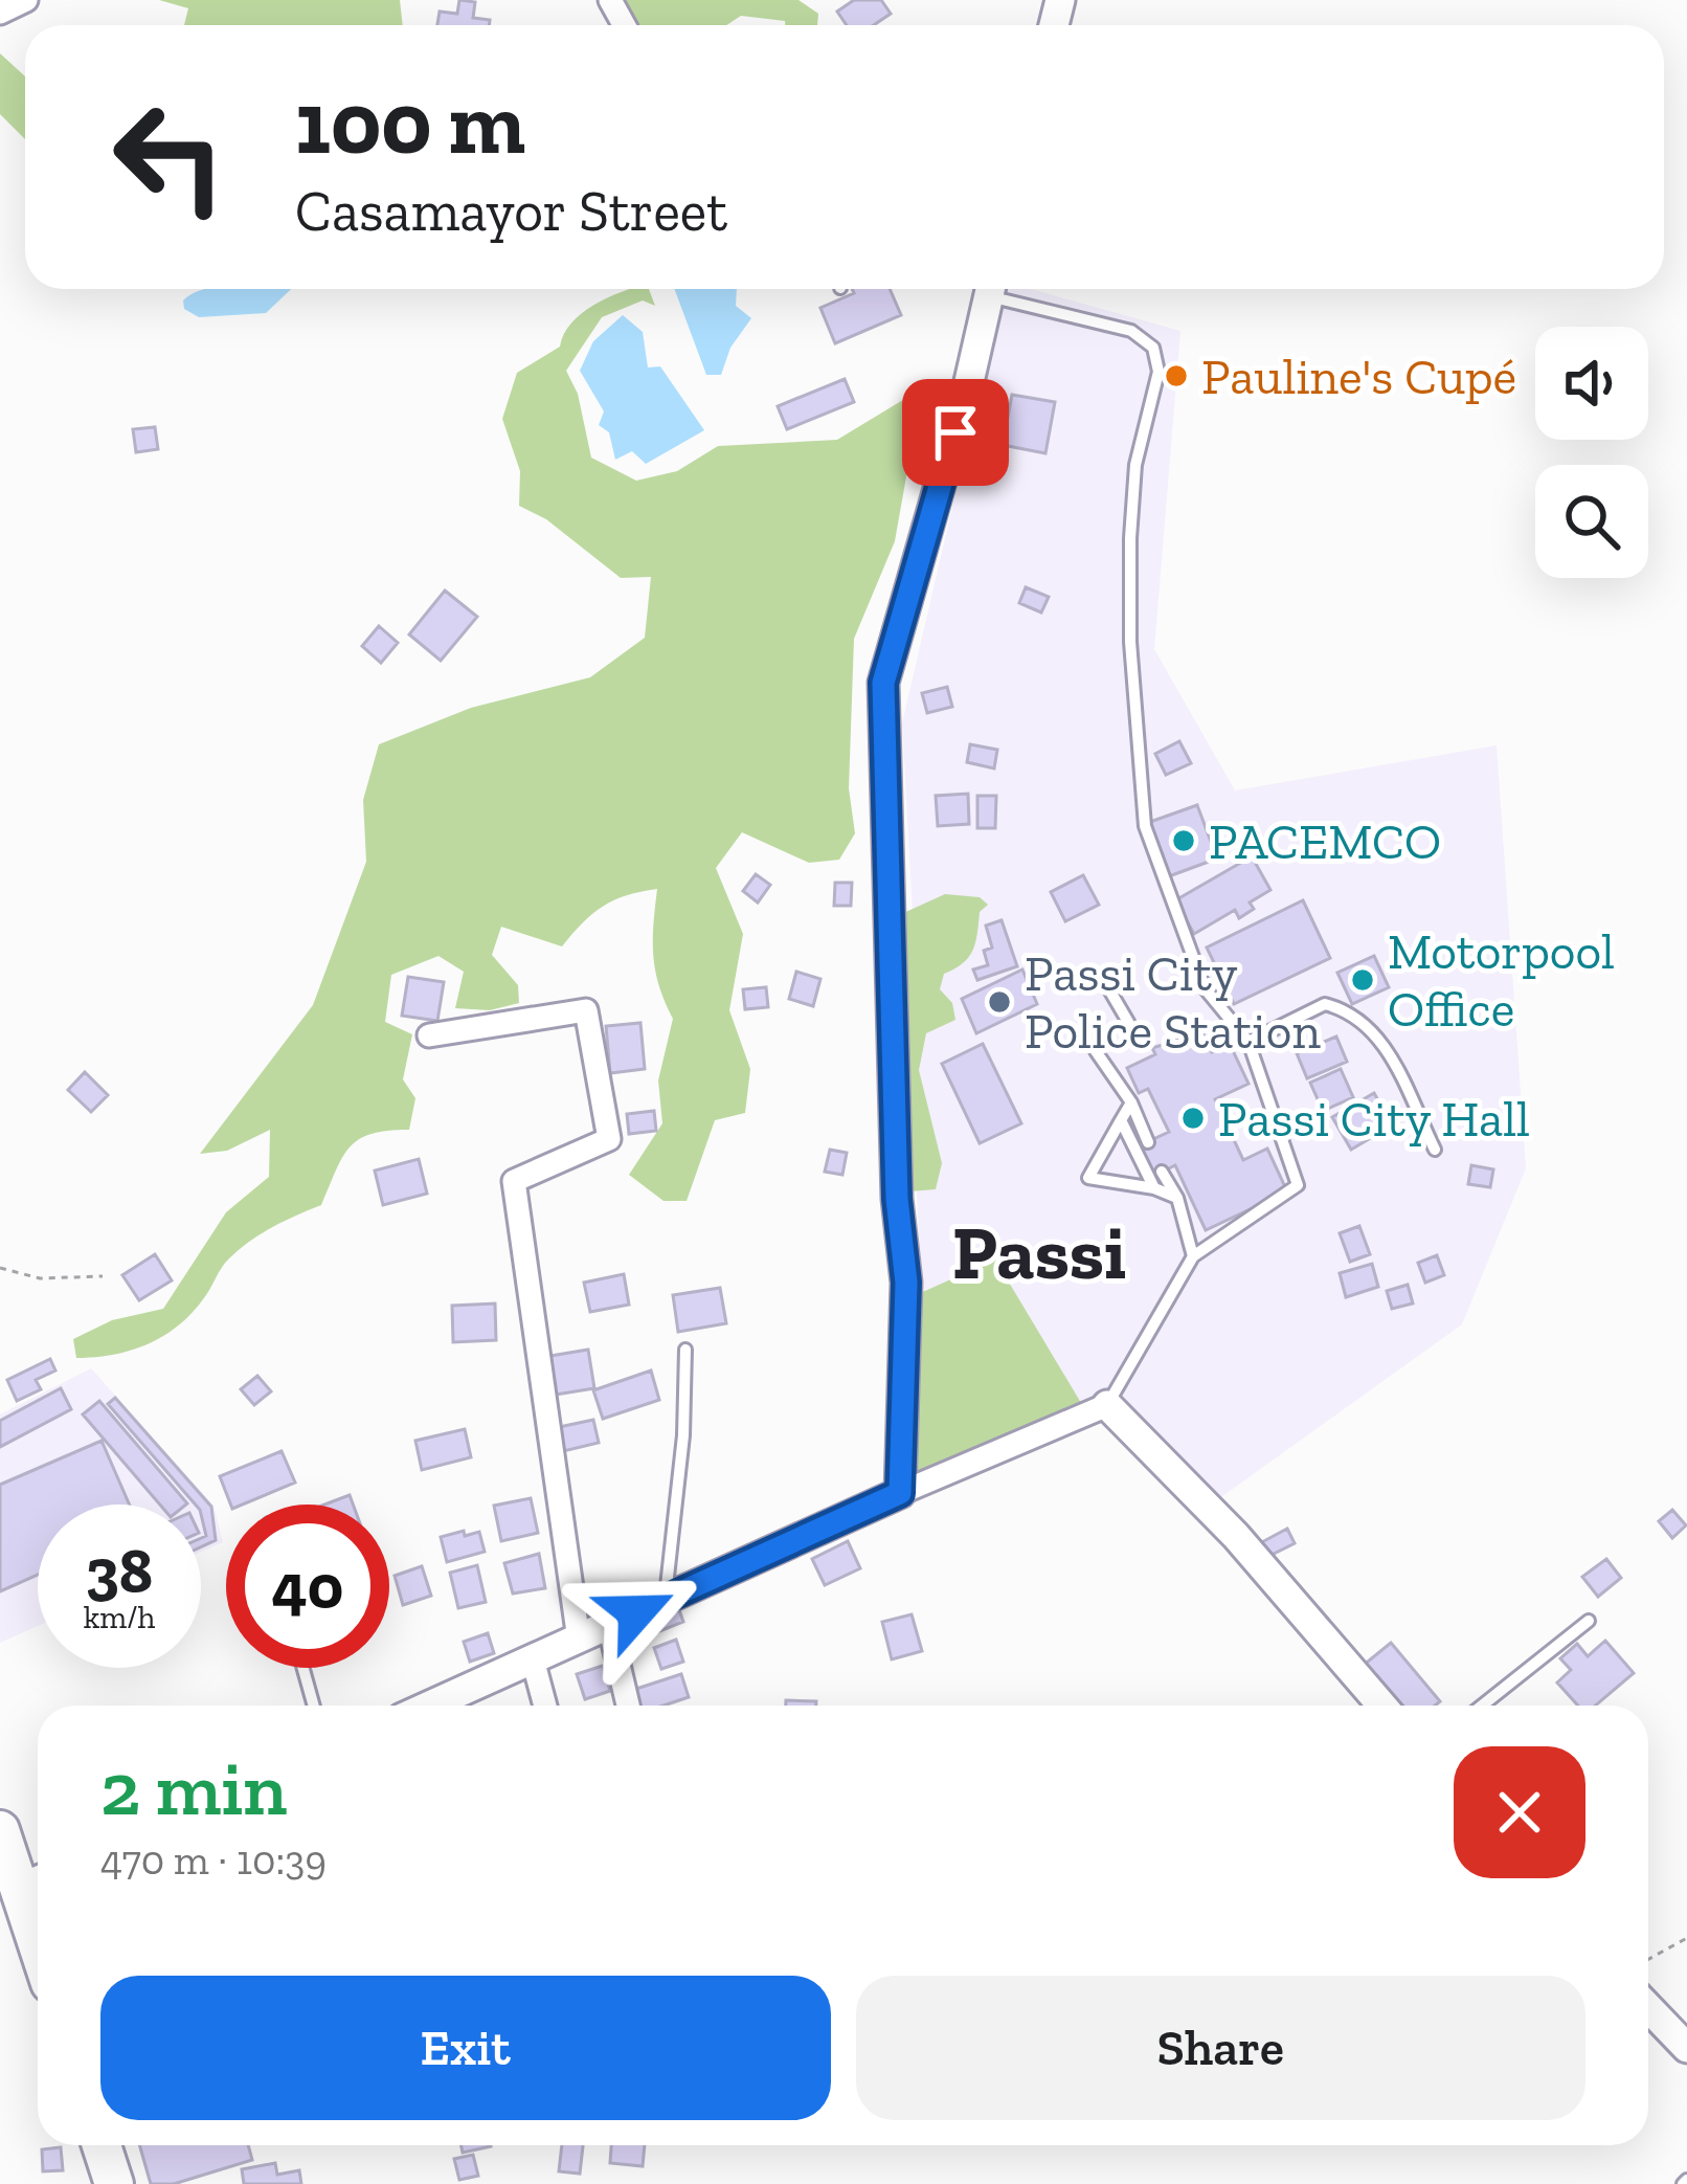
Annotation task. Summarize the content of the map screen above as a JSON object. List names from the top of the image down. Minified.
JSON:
{"districts":["Passi"],"places":["Pauline's Cupé","PACEMCO","Motorpool Office","Passi City Police Station","Passi City Hall"],"page":{"turn":["100 m","Casamayor Street"],"speed":"38 km/h","limit":"40","heading":["2 min","470 m · 10:39"],"buttons":["Exit","Share"]}}
